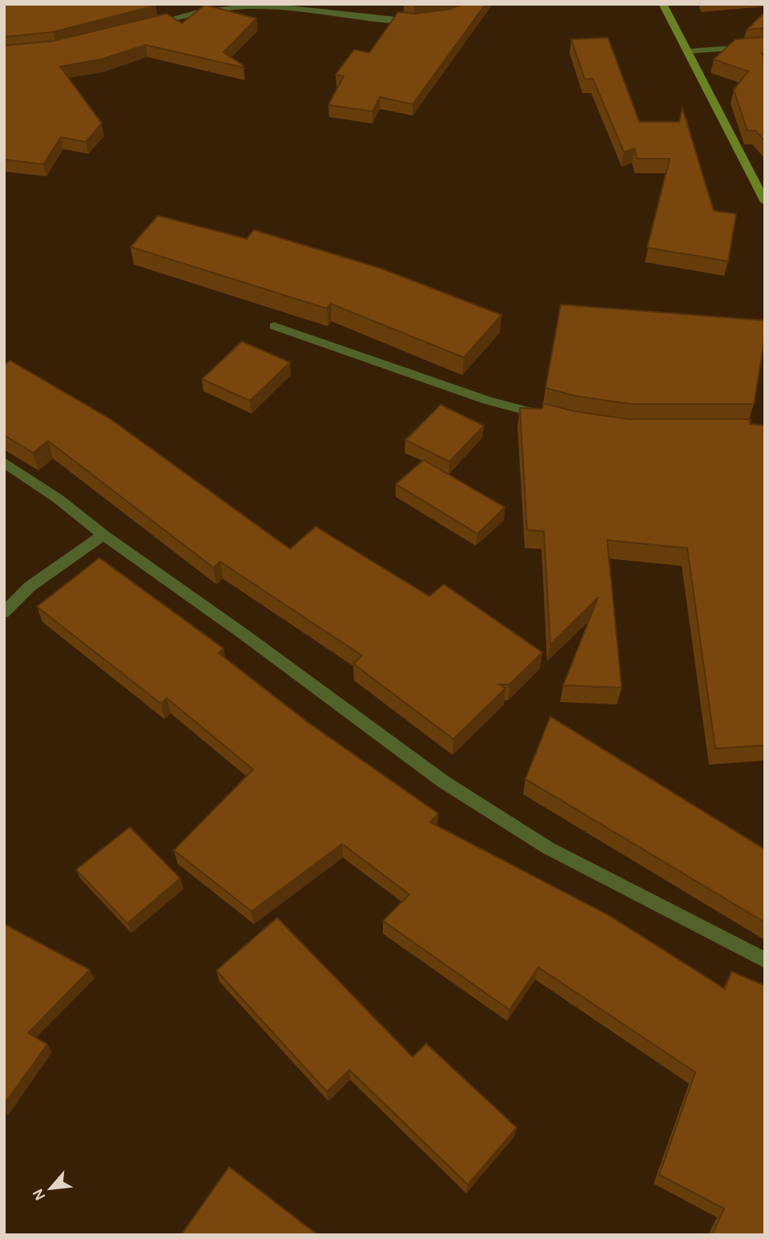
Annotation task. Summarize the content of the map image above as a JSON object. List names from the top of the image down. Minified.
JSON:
{"north":"bottom left"}
